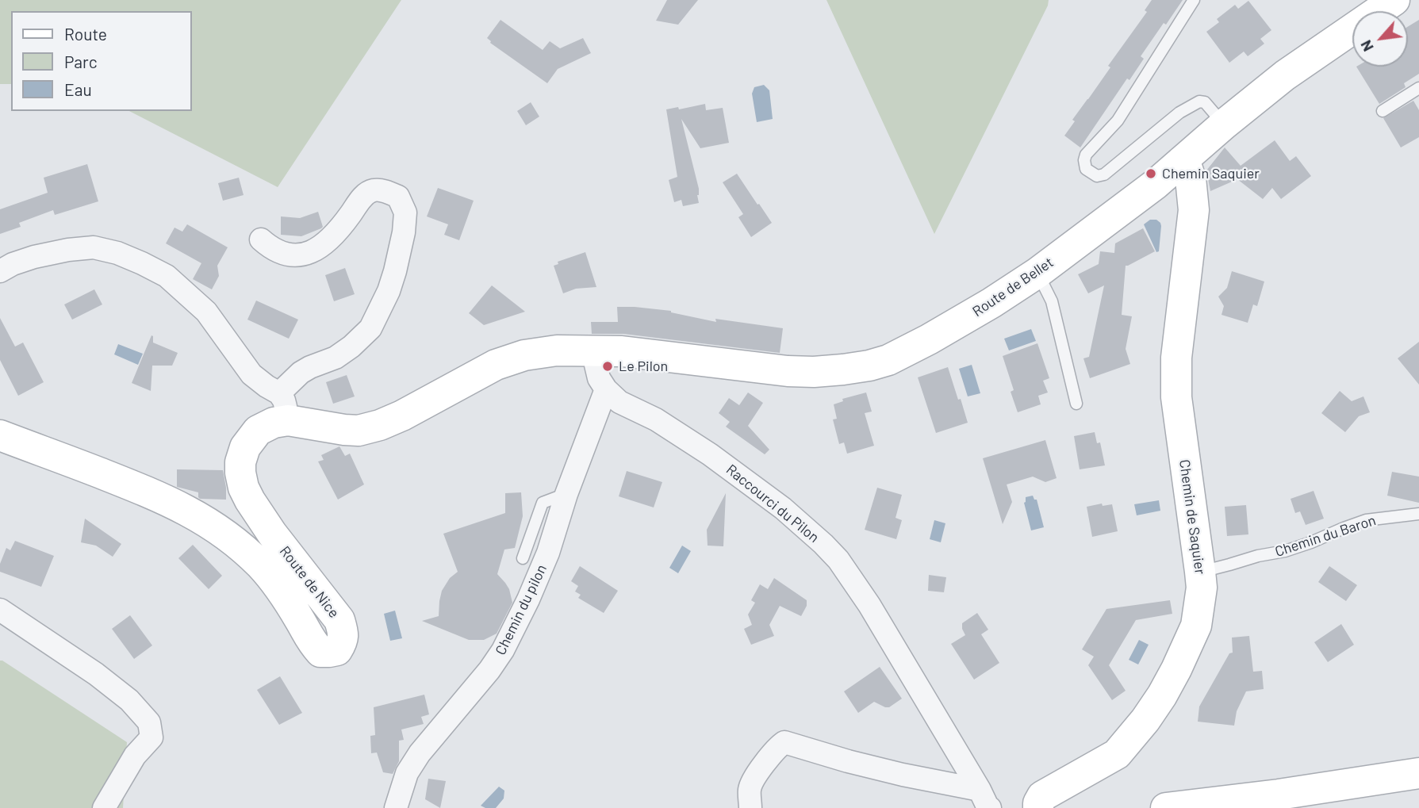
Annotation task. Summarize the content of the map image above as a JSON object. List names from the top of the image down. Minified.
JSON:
{"streets":{"main road":["Route de Bellet","Chemin de Saquier","Route de Nice"],"street":["Raccourci du Pilon","Chemin du pilon"],"lane":["Chemin du Baron"]},"crossings":[["Route de Bellet","Chemin de Saquier"],["Route de Bellet","Route de Nice"],["Raccourci du Pilon","Chemin du pilon"],["Chemin de Saquier","Chemin du Baron"]],"places":["Chemin Saquier","Le Pilon"],"legend":["Route","Parc","Eau"],"north":"bottom left"}
